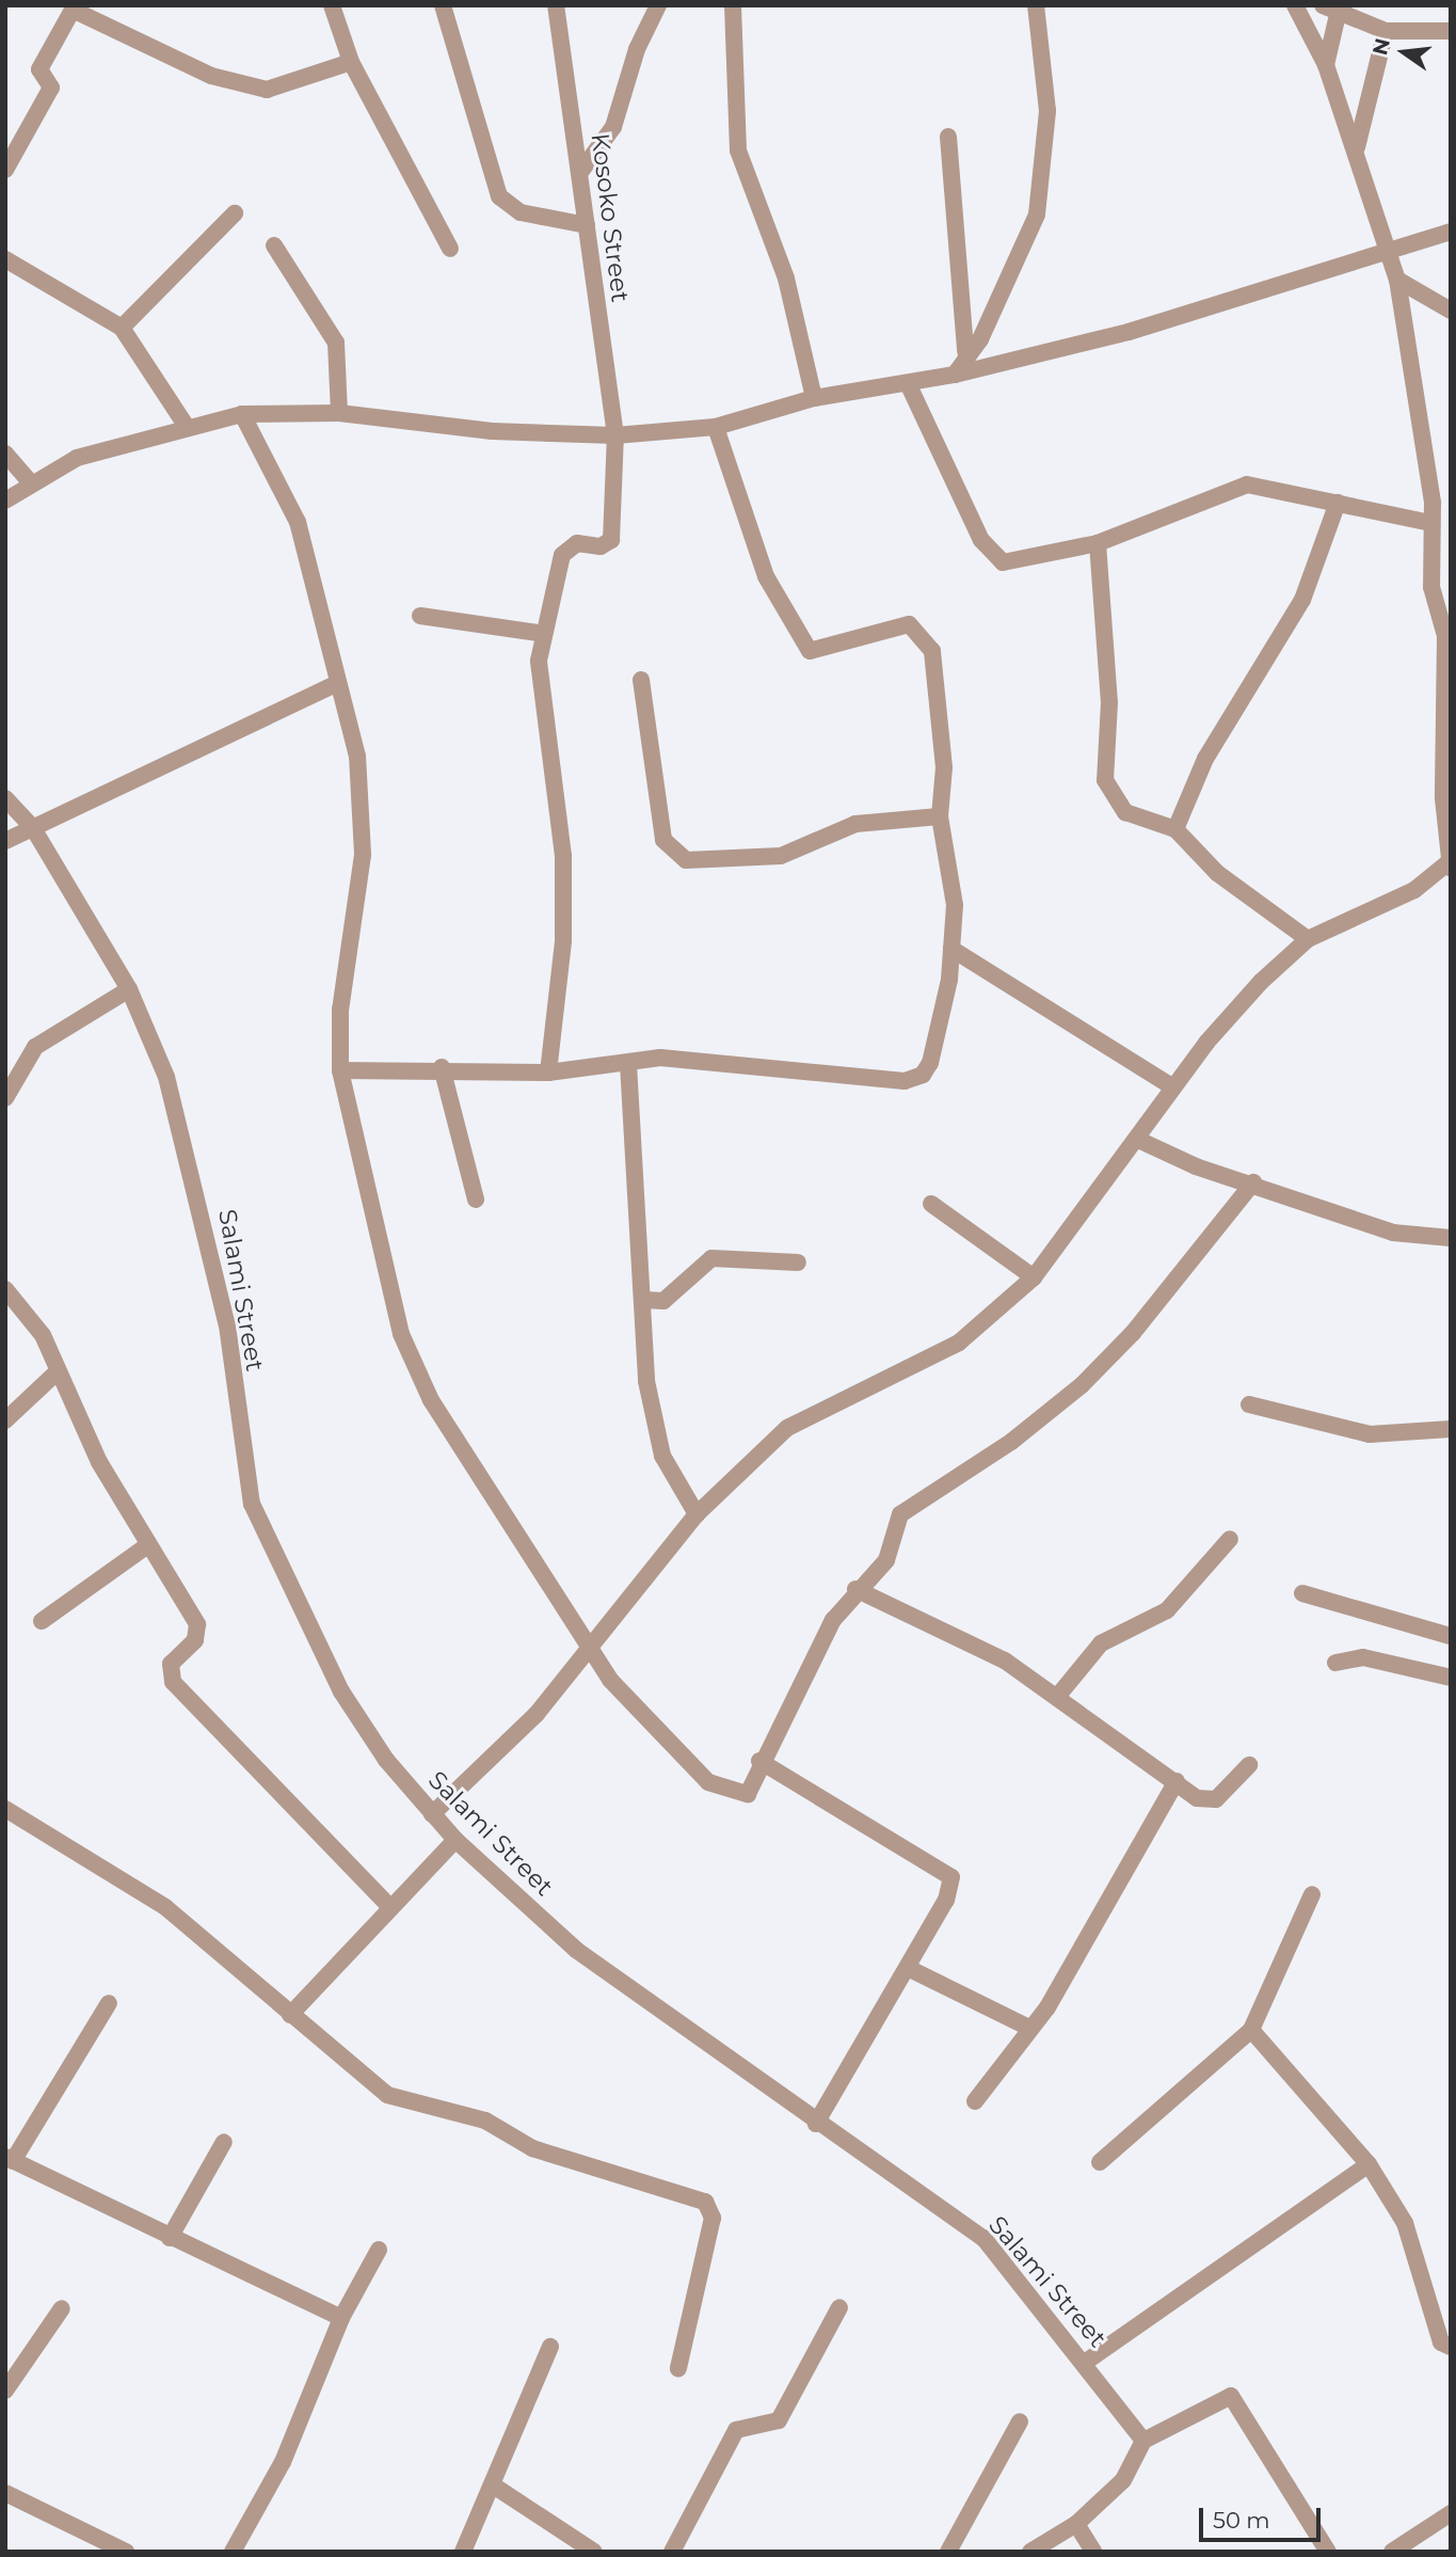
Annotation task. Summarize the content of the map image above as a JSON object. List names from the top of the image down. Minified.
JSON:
{"streets":{"street":["Kosoko Street","Salami Street"]},"scale_bar":"50 m","north":"left"}
